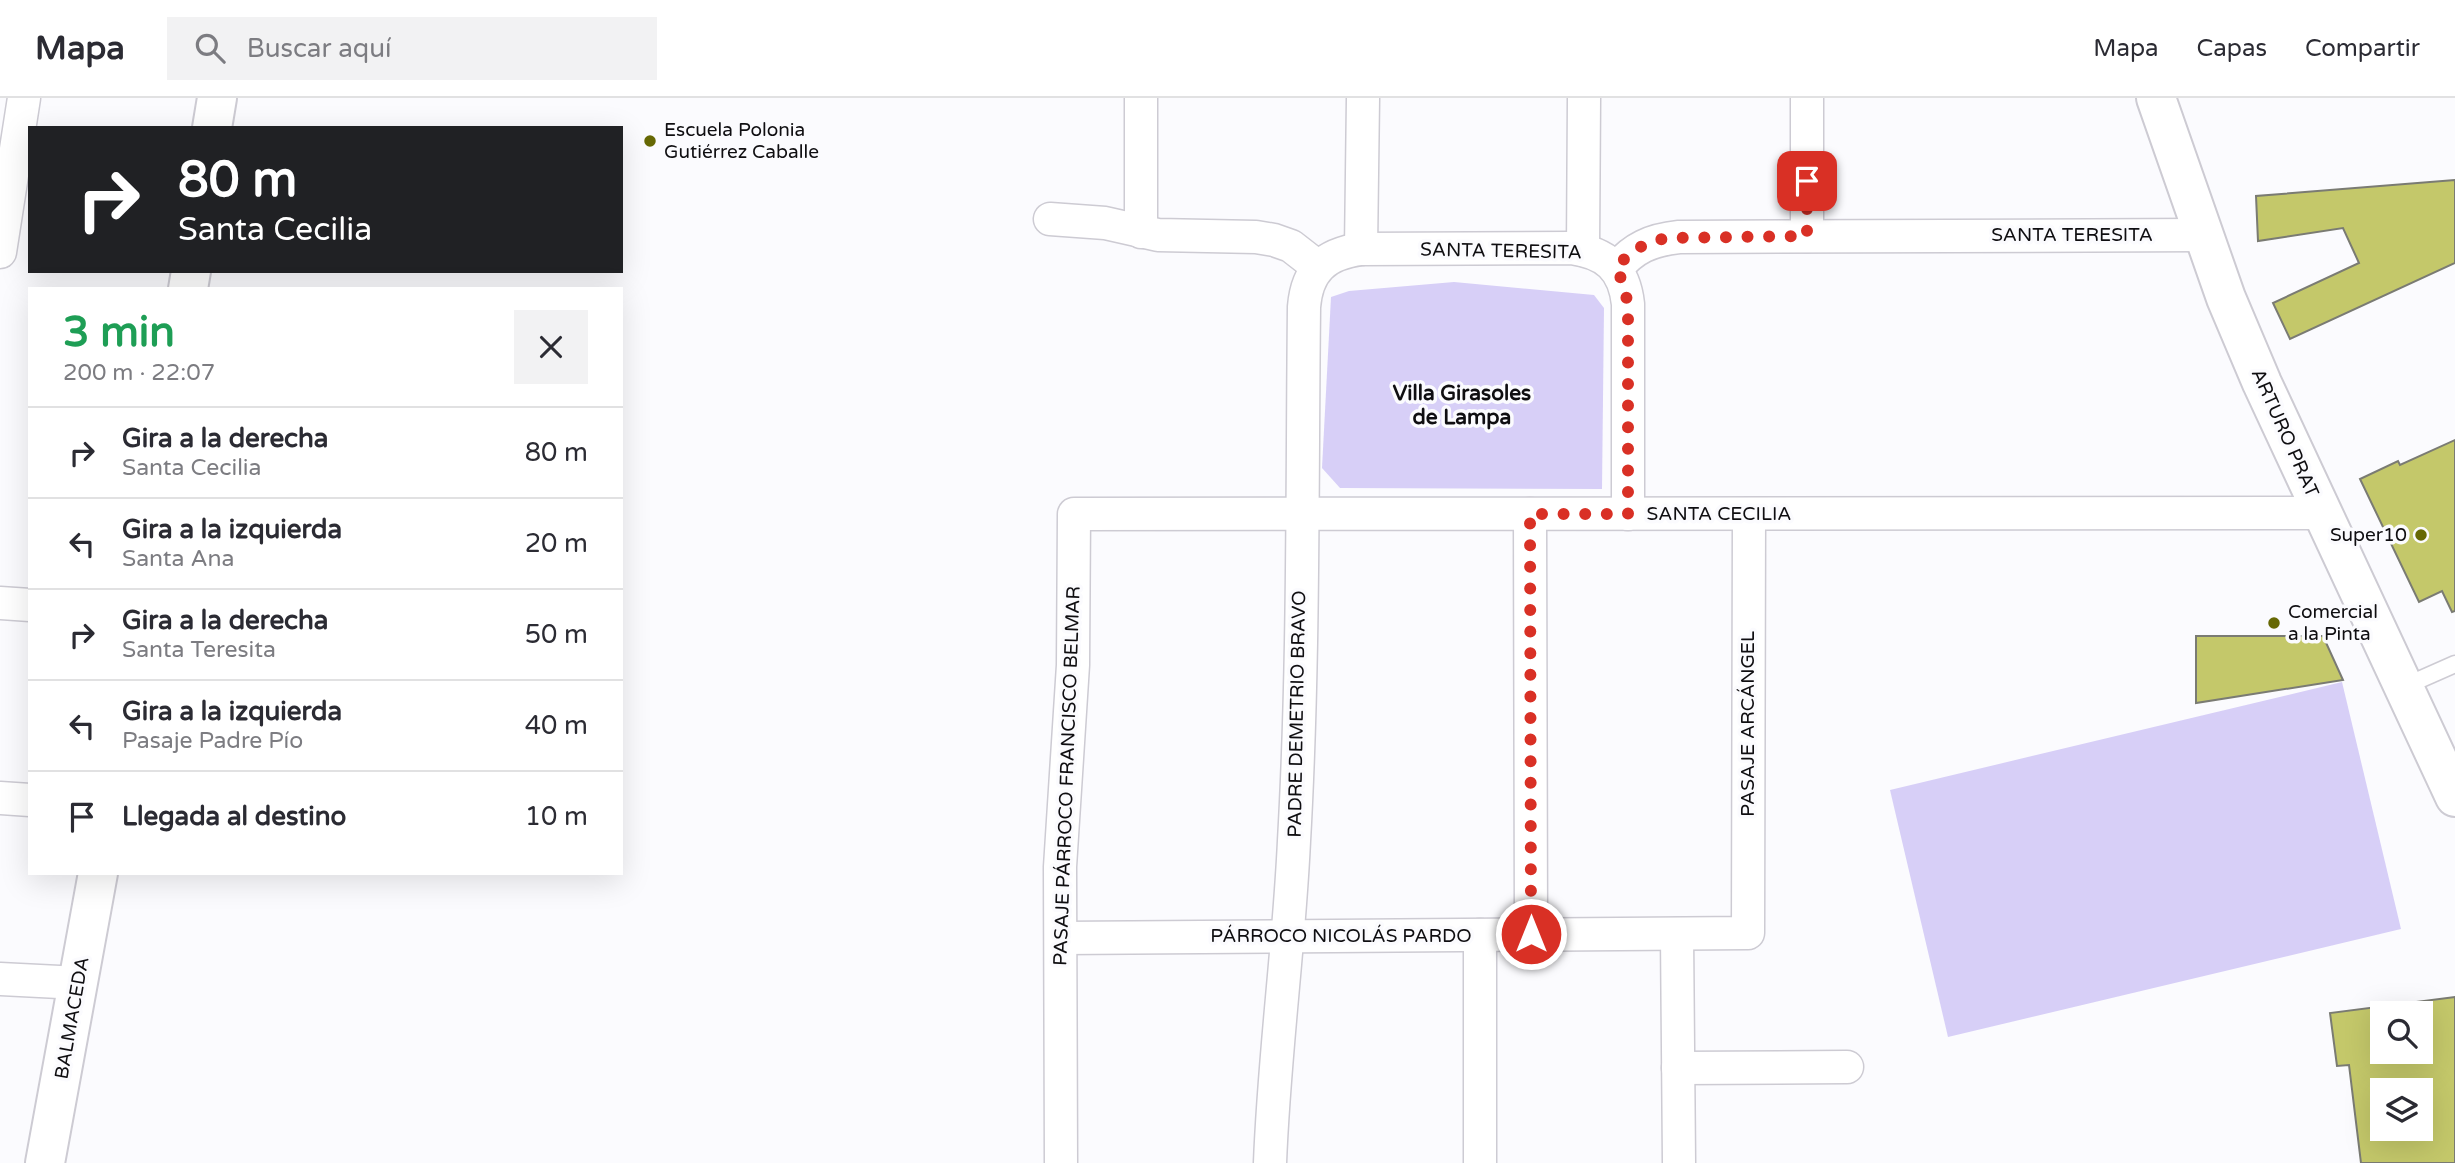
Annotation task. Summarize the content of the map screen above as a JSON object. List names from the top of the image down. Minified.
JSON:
{"streets":{"main road":["ARTURO PRAT","BALMACEDA"],"street":["SANTA TERESITA","SANTA CECILIA","PADRE DEMETRIO BRAVO","PASAJE ARCÁNGEL","PASAJE PÁRROCO FRANCISCO BELMAR","PÁRROCO NICOLÁS PARDO"]},"crossings":[["SANTA TERESITA","ARTURO PRAT"],["SANTA TERESITA","PADRE DEMETRIO BRAVO"],["ARTURO PRAT","SANTA CECILIA"],["SANTA CECILIA","PADRE DEMETRIO BRAVO"],["SANTA CECILIA","PASAJE ARCÁNGEL"],["SANTA CECILIA","PASAJE PÁRROCO FRANCISCO BELMAR"],["PADRE DEMETRIO BRAVO","PÁRROCO NICOLÁS PARDO"],["PASAJE ARCÁNGEL","PÁRROCO NICOLÁS PARDO"],["PASAJE PÁRROCO FRANCISCO BELMAR","PÁRROCO NICOLÁS PARDO"]],"districts":["Villa Girasoles de Lampa"],"places":["Escuela Polonia Gutiérrez Caballe","Super10","Comercial a la Pinta"],"page":{"header":"Mapa","search":"Buscar aquí","nav":["Mapa","Capas","Compartir"],"turn":["80 m","Santa Cecilia"],"heading":["3 min","200 m · 22:07"],"list":[{"name":"Gira a la derecha","note":"Santa Cecilia","value":"80 m"},{"name":"Gira a la izquierda","note":"Santa Ana","value":"20 m"},{"name":"Gira a la derecha","note":"Santa Teresita","value":"50 m"},{"name":"Gira a la izquierda","note":"Pasaje Padre Pío","value":"40 m"},{"name":"Llegada al destino","value":"10 m"}]}}
